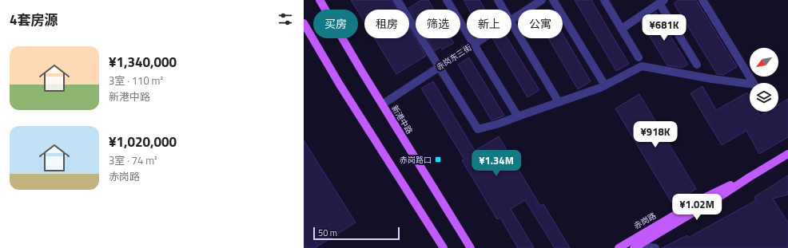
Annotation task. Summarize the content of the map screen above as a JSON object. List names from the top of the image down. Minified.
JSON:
{"streets":{"main road":["新港中路","赤岗路"],"street":["赤岗东三街"]},"crossings":[["赤岗东三街","新港中路"]],"places":{"transit":["赤岗路口"]},"scale_bar":"50 m","north":"bottom left","page":{"heading":"4套房源","chip":["买房","租房","筛选","新上","公寓"],"price":["¥681K","¥918K","¥1.34M","¥1.02M"],"list":[{"name":"¥1,340,000","note":"3室 · 110 m² · 新港中路"},{"name":"¥1,020,000","note":"3室 · 74 m² · 赤岗路"}],"scale":"50 m"}}
